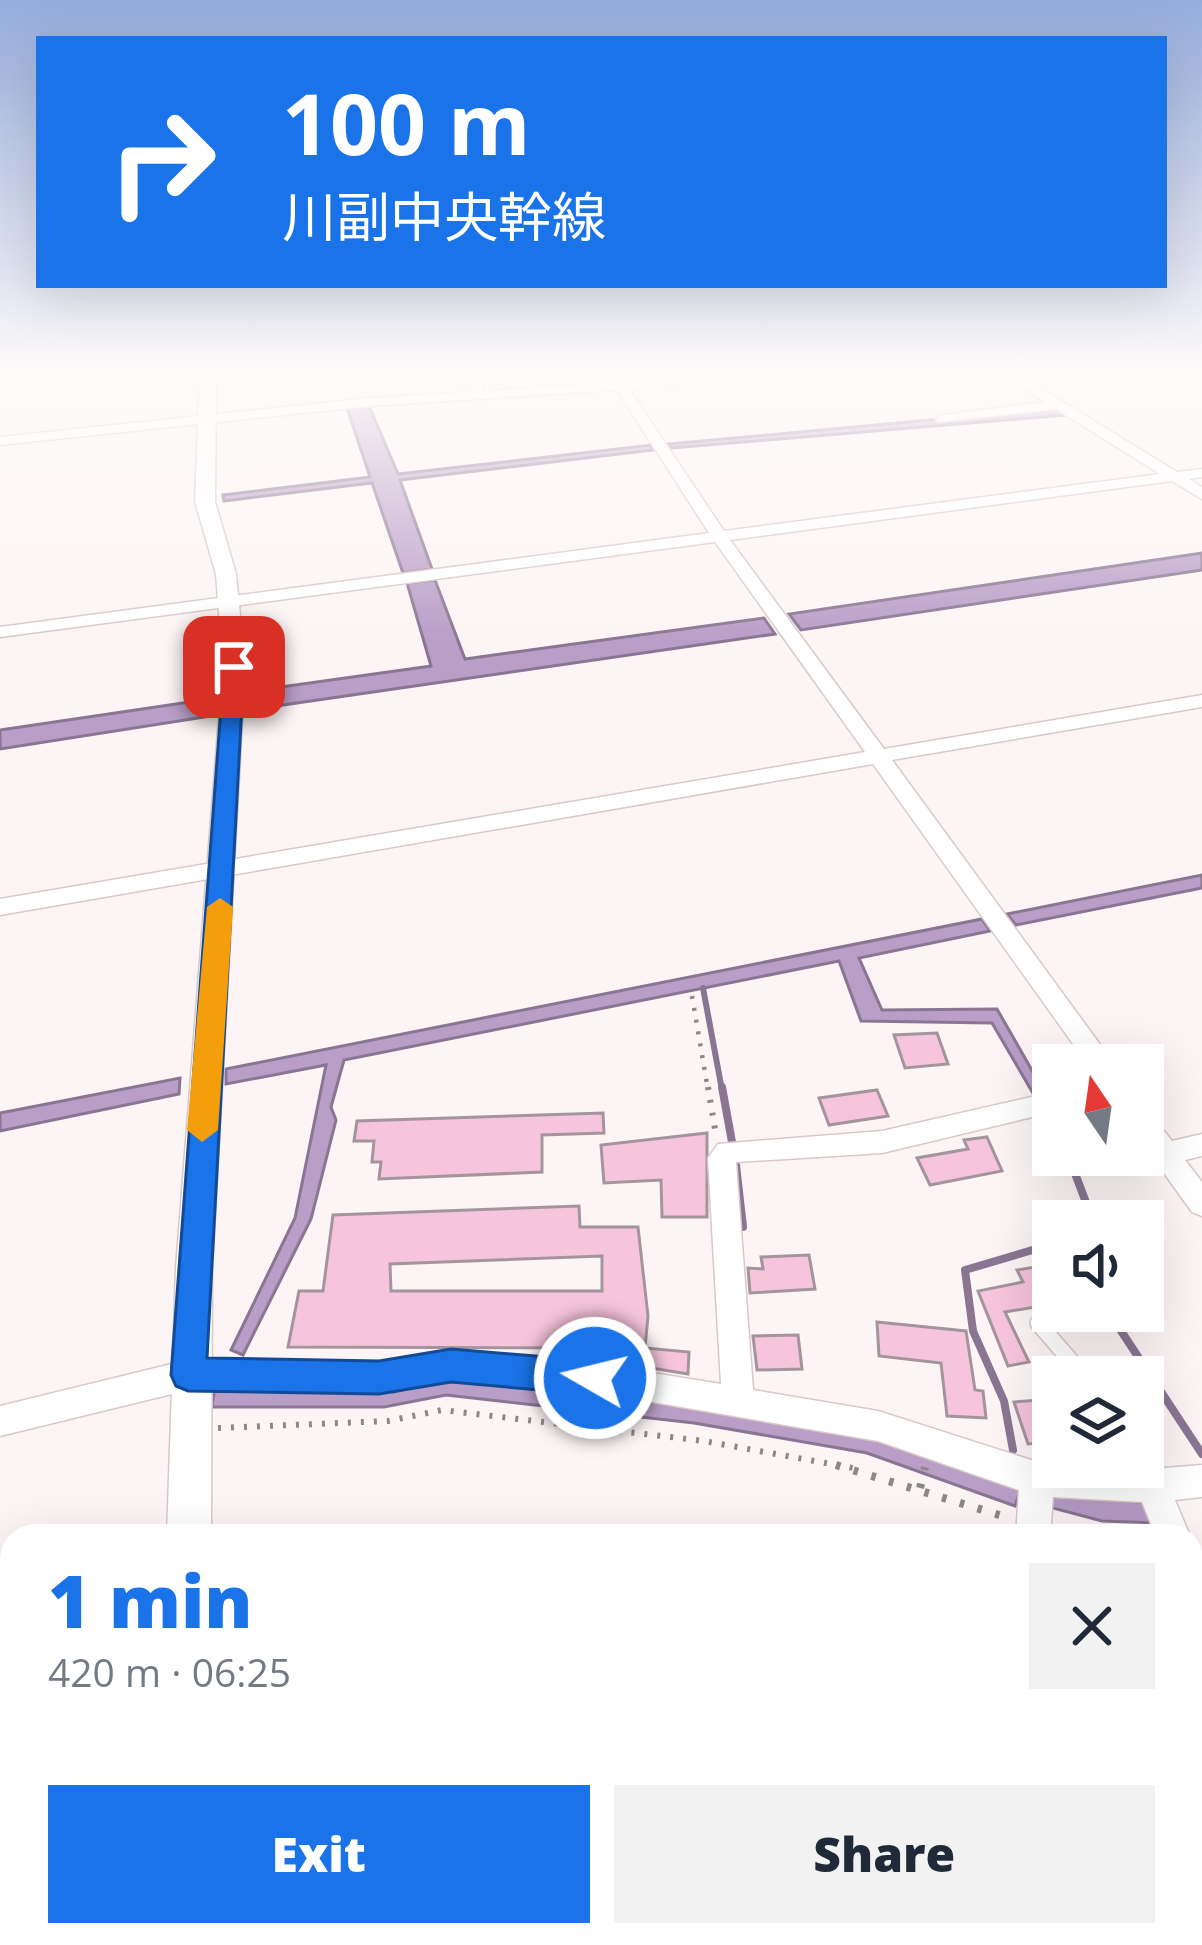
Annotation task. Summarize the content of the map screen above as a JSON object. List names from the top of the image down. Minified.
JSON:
{"north":"top","page":{"turn":["100 m","川副中央幹線"],"heading":["1 min","420 m · 06:25"],"buttons":["Exit","Share"]}}
